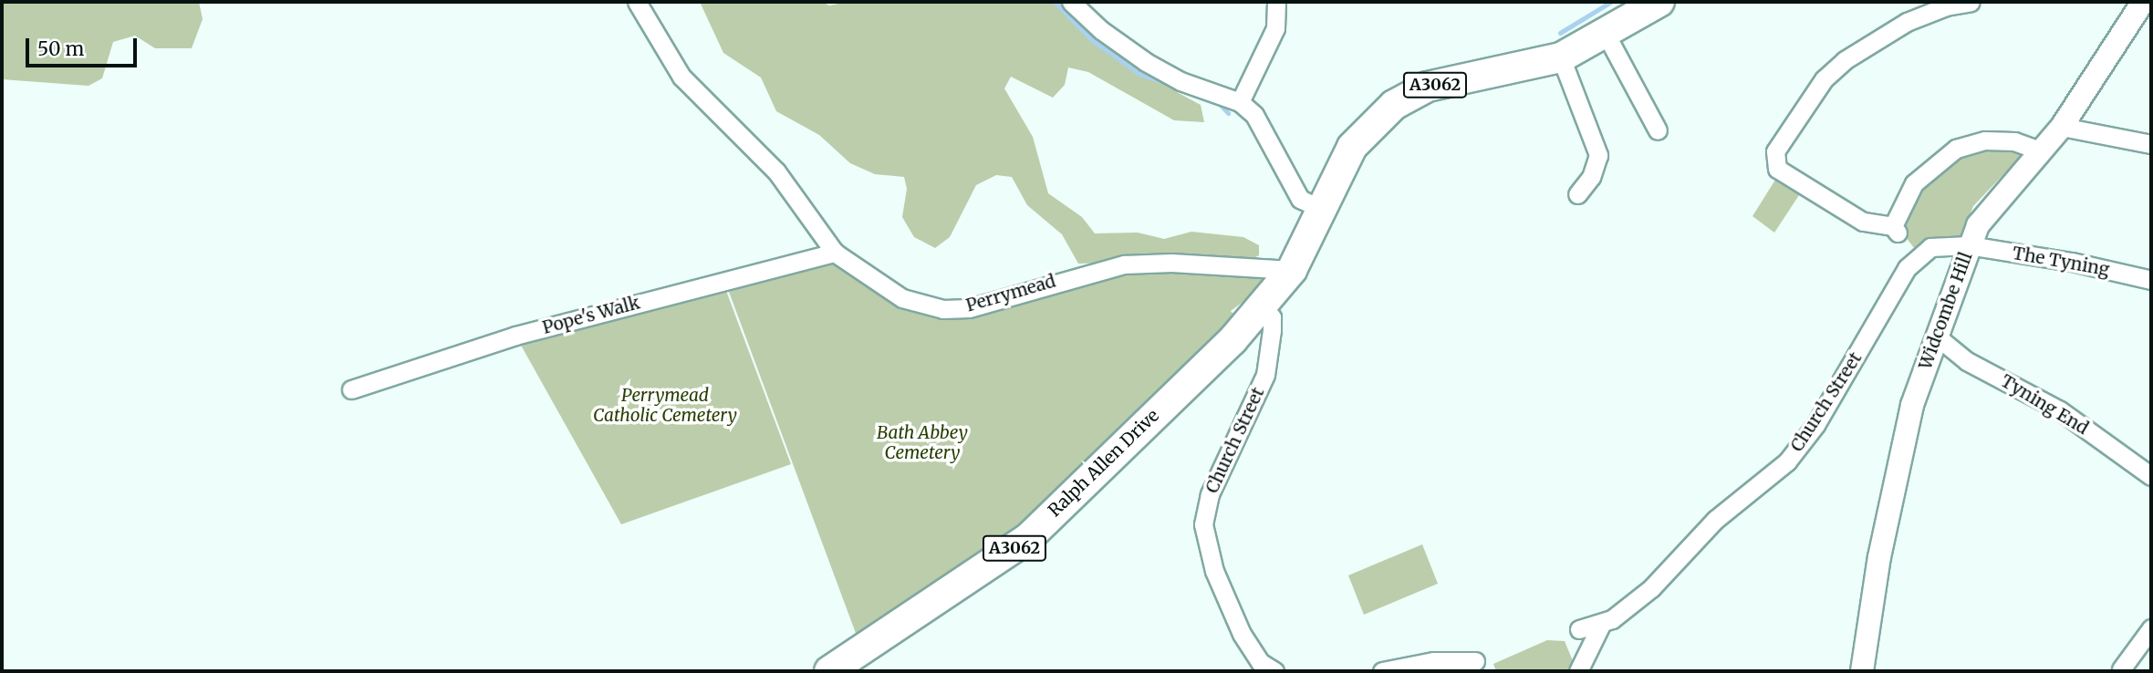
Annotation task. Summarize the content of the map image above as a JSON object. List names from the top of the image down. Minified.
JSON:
{"streets":{"main road":["A3062","Ralph Allen Drive"],"street":["The Tyning","Perrymead","Widcombe Hill","Pope's Walk","Church Street","Tyning End"]},"crossings":[["A3062","Perrymead"],["A3062","Ralph Allen Drive"],["The Tyning","Widcombe Hill"],["The Tyning","Church Street"],["Perrymead","Pope's Walk"],["Perrymead","Ralph Allen Drive"],["Widcombe Hill","Church Street"],["Widcombe Hill","Tyning End"],["Church Street","Ralph Allen Drive"]],"parks":["Perrymead Catholic Cemetery","Bath Abbey Cemetery"],"scale_bar":"50 m"}
